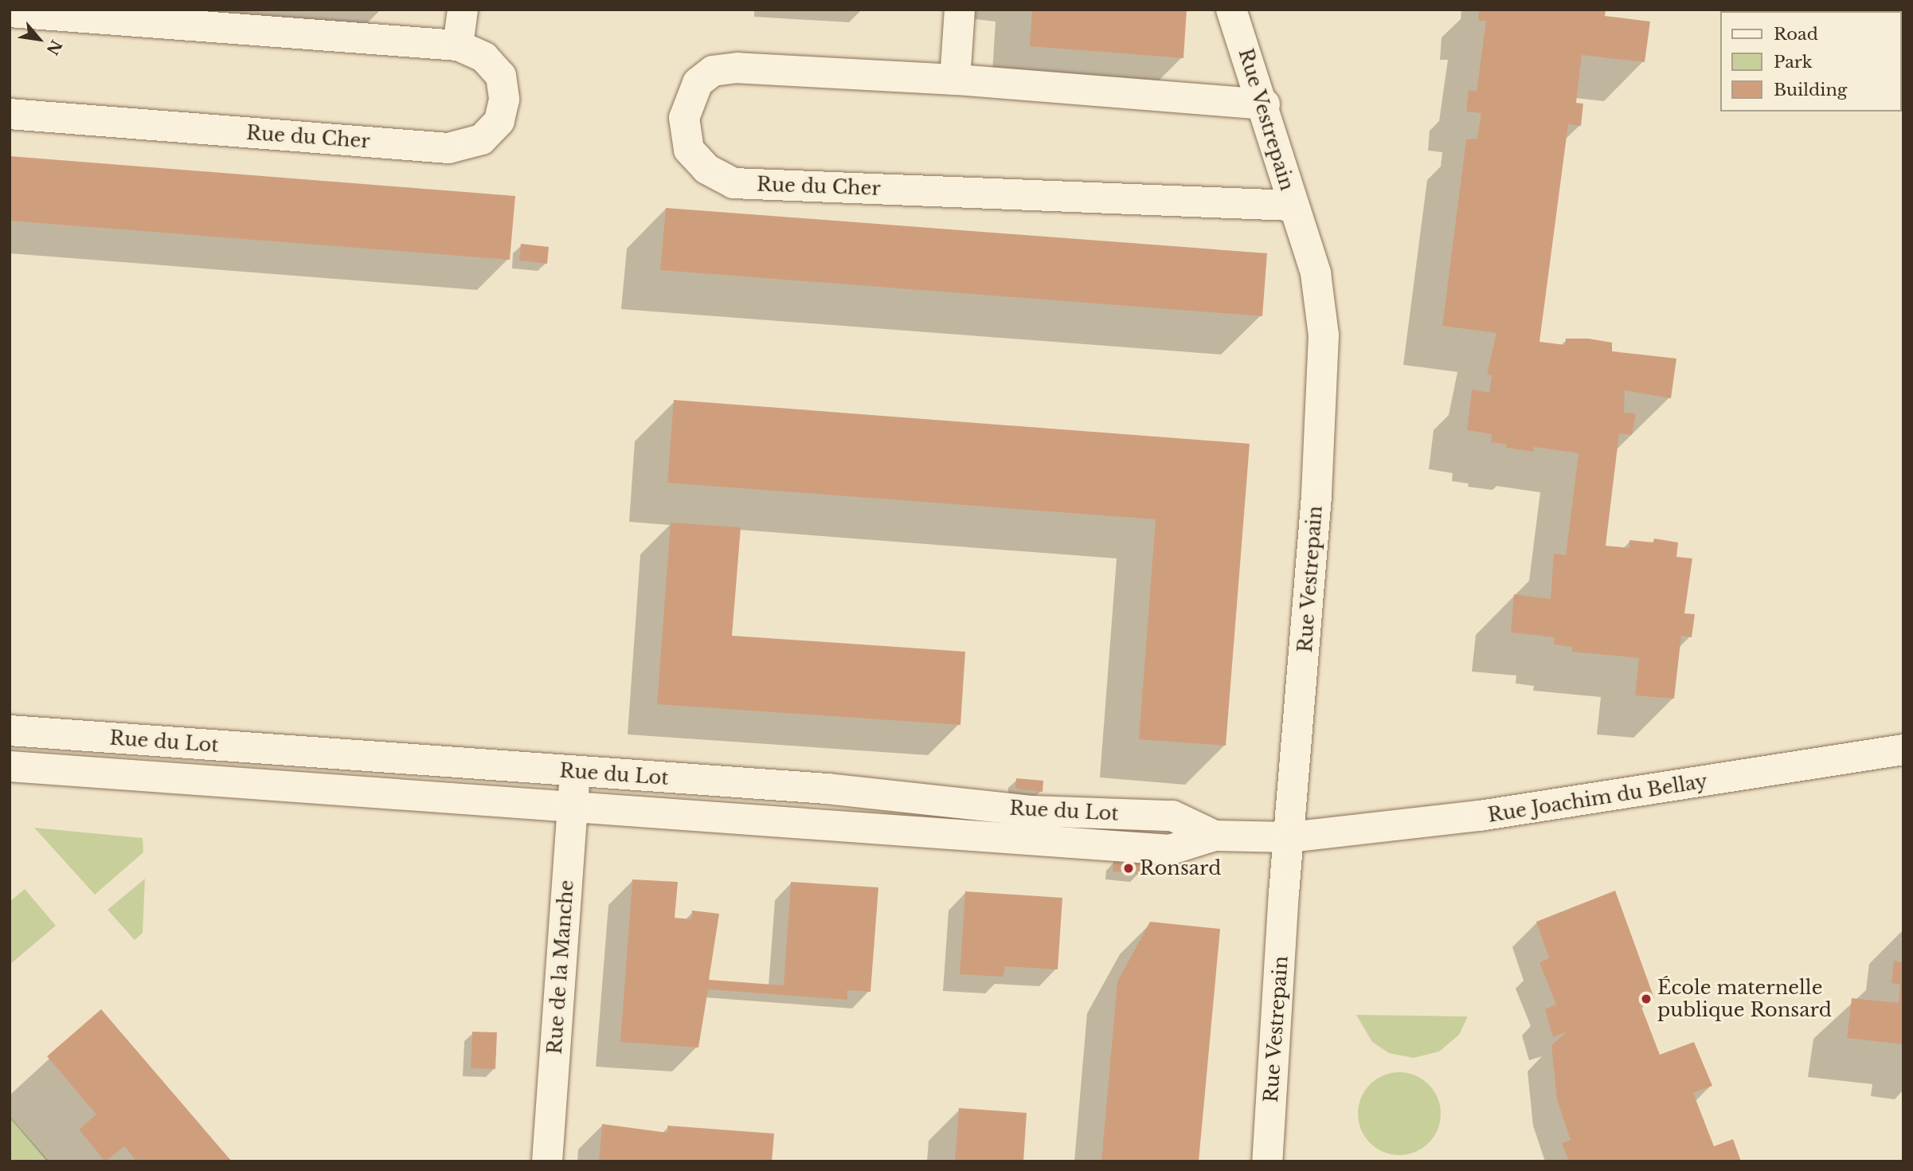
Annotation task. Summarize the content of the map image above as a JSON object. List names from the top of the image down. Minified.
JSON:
{"streets":{"street":["Rue Vestrepain","Rue du Cher","Rue du Lot","Rue Joachim du Bellay","Rue de la Manche"]},"crossings":[["Rue Vestrepain","Rue du Cher"],["Rue Vestrepain","Rue du Lot"],["Rue Vestrepain","Rue Joachim du Bellay"],["Rue du Lot","Rue Joachim du Bellay"],["Rue du Lot","Rue de la Manche"]],"places":["Ronsard","École maternelle publique Ronsard"],"legend":["Road","Park","Building"],"north":"bottom right"}
